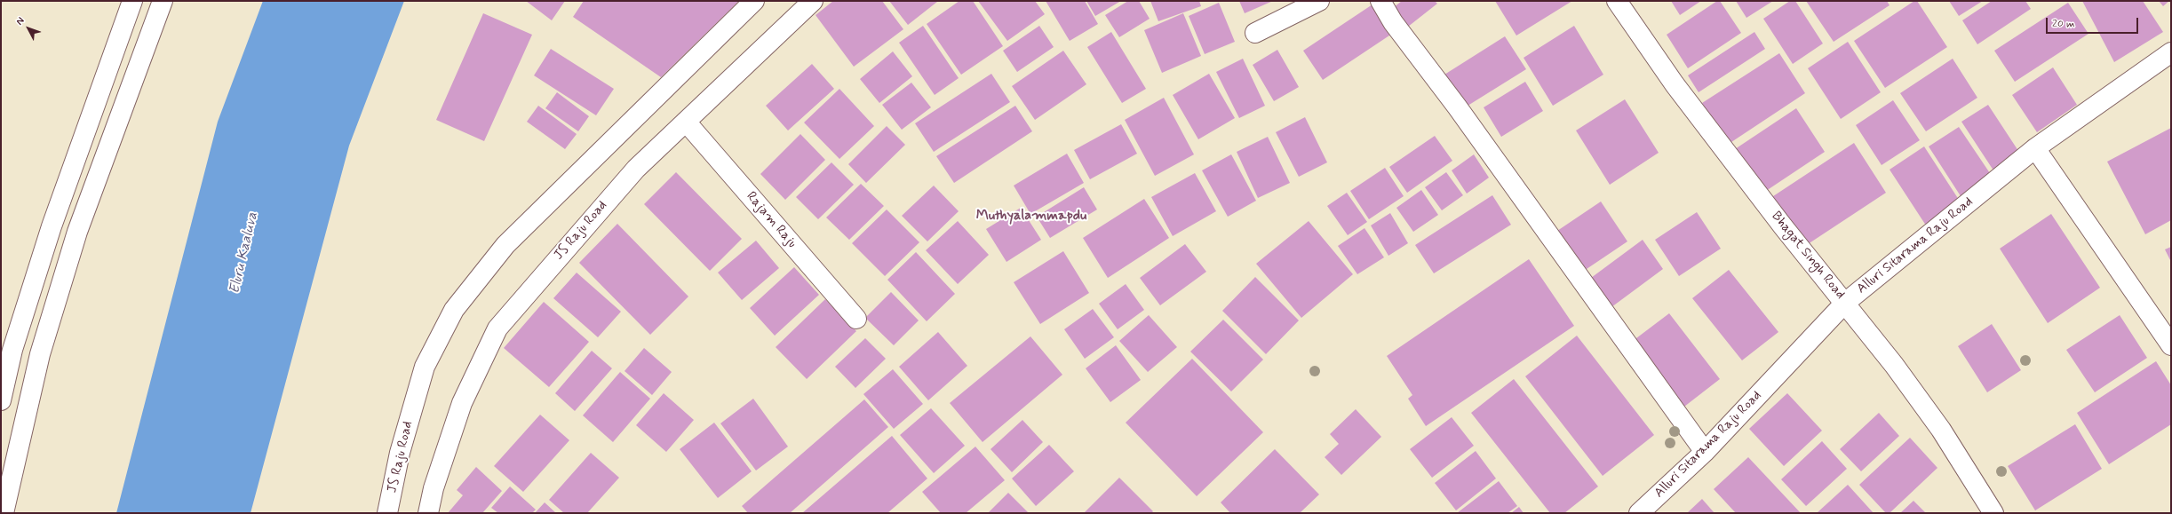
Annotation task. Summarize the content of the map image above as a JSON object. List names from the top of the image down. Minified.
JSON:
{"streets":{"street":["Rajam Raju","JS Raju Road","Alluri Sitarama Raju Road","Bhagat Singh Road"]},"crossings":[["Rajam Raju","JS Raju Road"],["Alluri Sitarama Raju Road","Bhagat Singh Road"]],"districts":["Muthyalammapdu"],"water":["Eluru Kaaluva"],"scale_bar":"20 m","north":"top left"}
